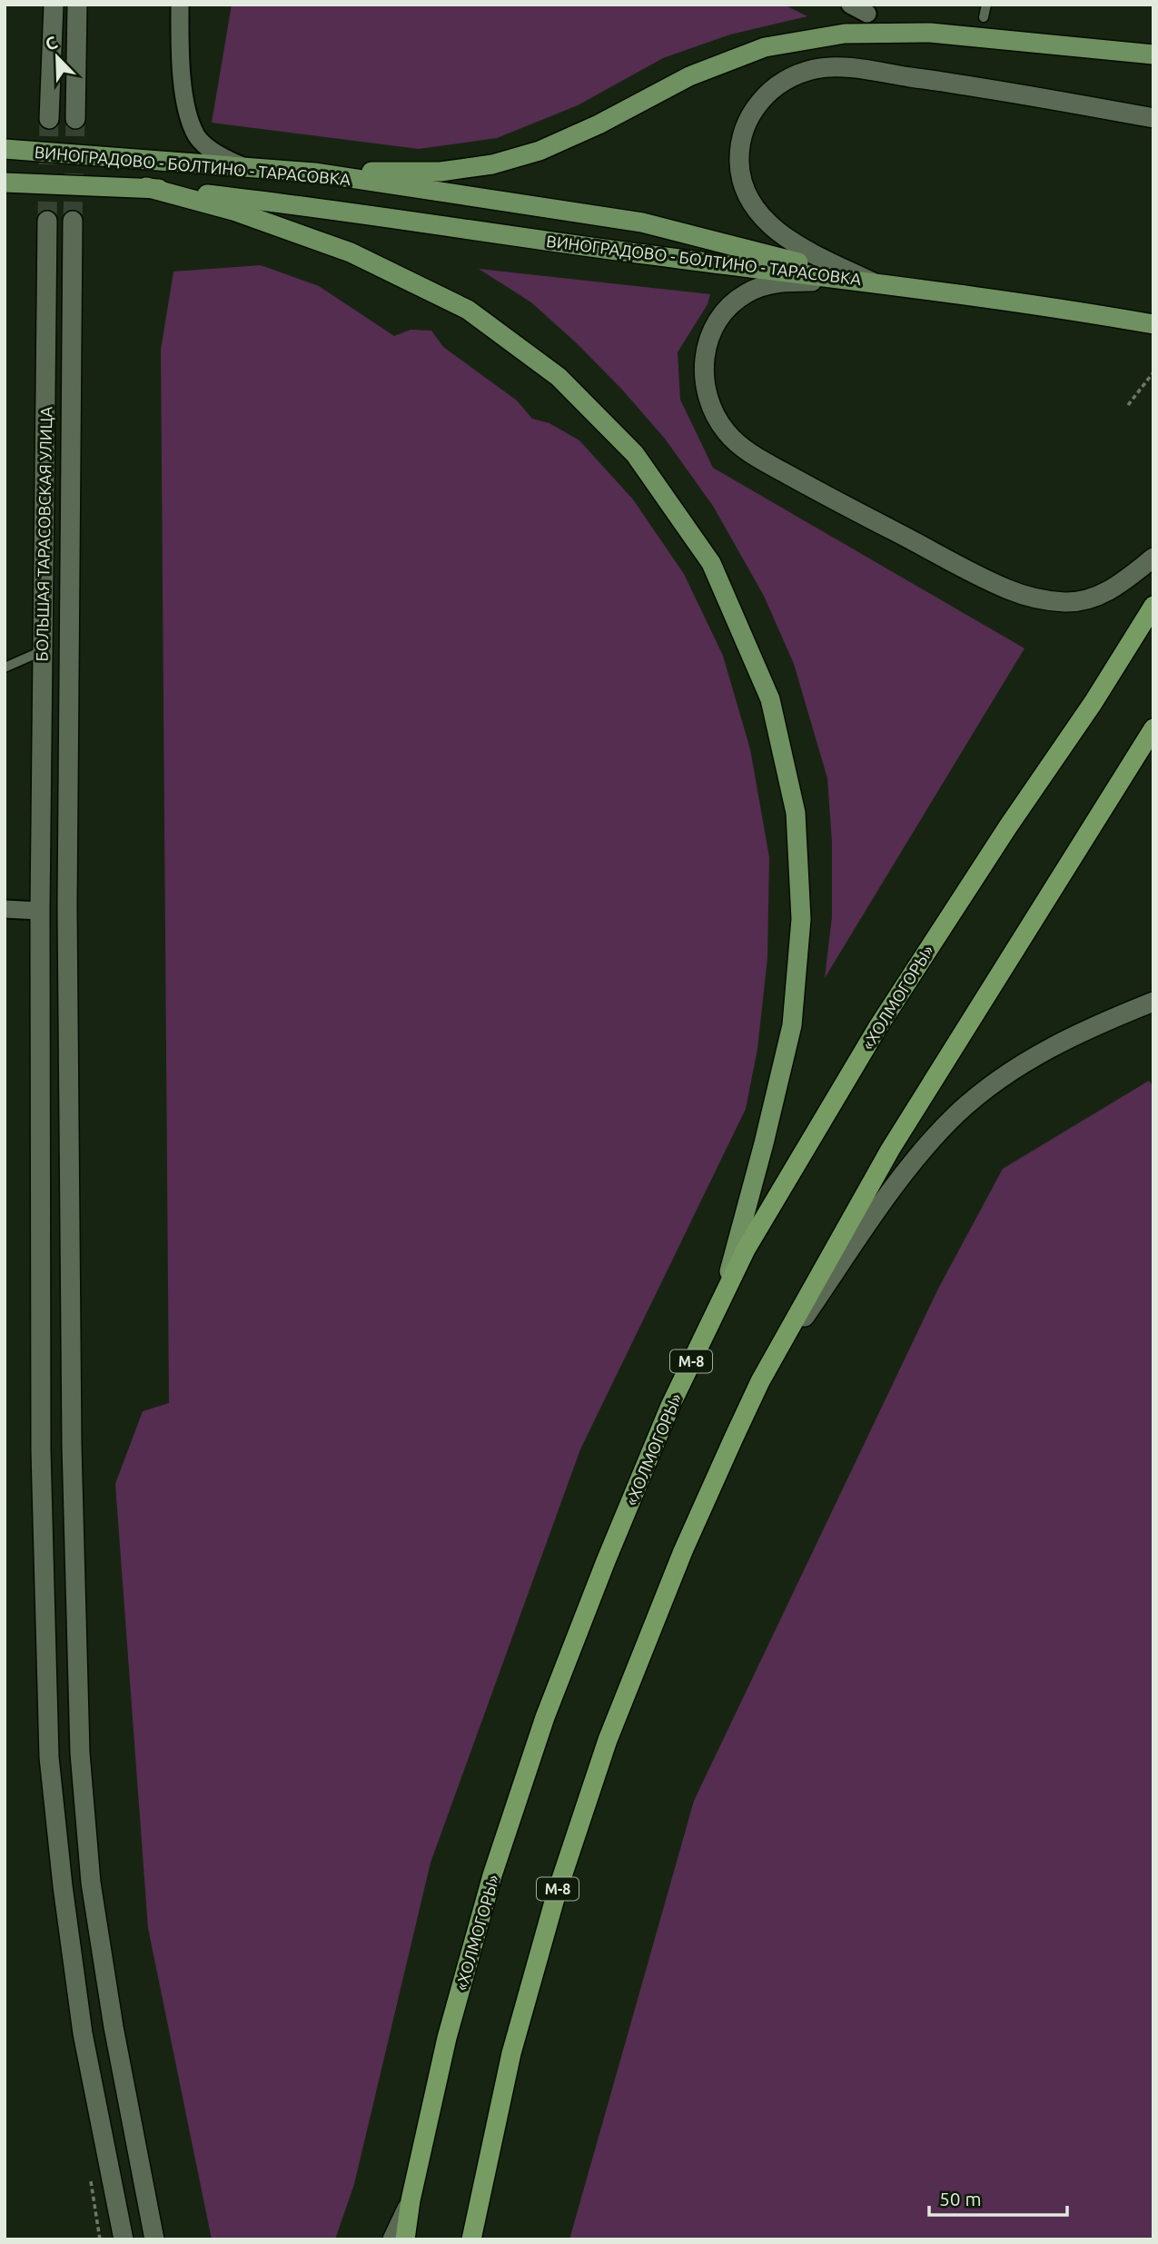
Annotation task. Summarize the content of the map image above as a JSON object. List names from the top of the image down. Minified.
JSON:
{"streets":{"highway":["«ХОЛМОГОРЫ»","М-8"],"main road":["ВИНОГРАДОВО - БОЛТИНО - ТАРАСОВКА"],"street":["БОЛЬШАЯ ТАРАСОВСКАЯ УЛИЦА"]},"scale_bar":"50 m","north":"top left"}
